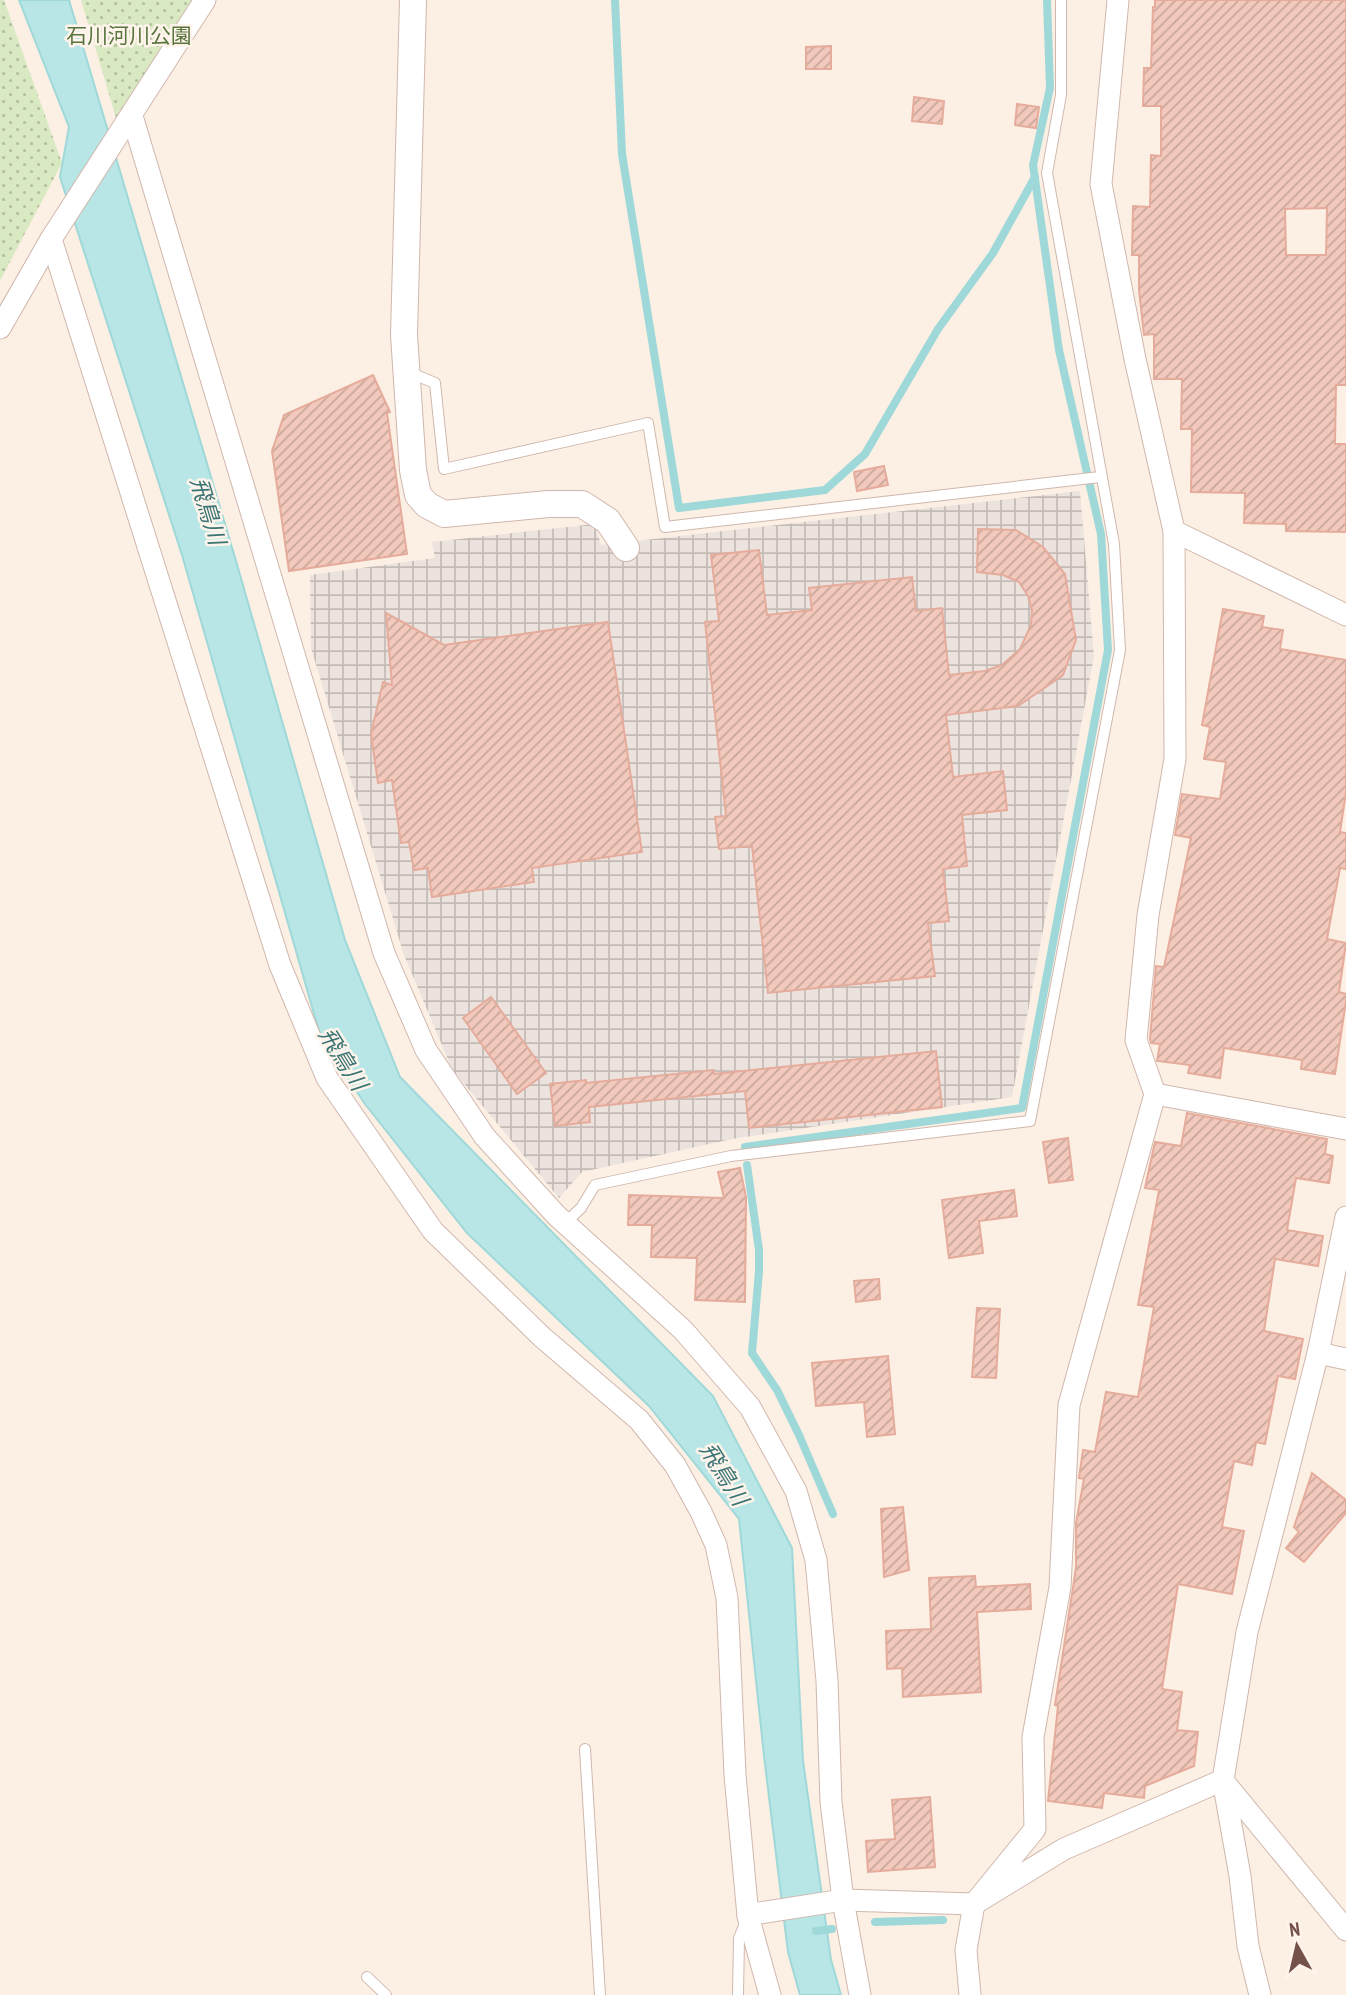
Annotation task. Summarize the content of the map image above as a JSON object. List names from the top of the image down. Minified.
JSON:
{"water":["飛鳥川"],"parks":["石川河川公園"],"north":"top"}
